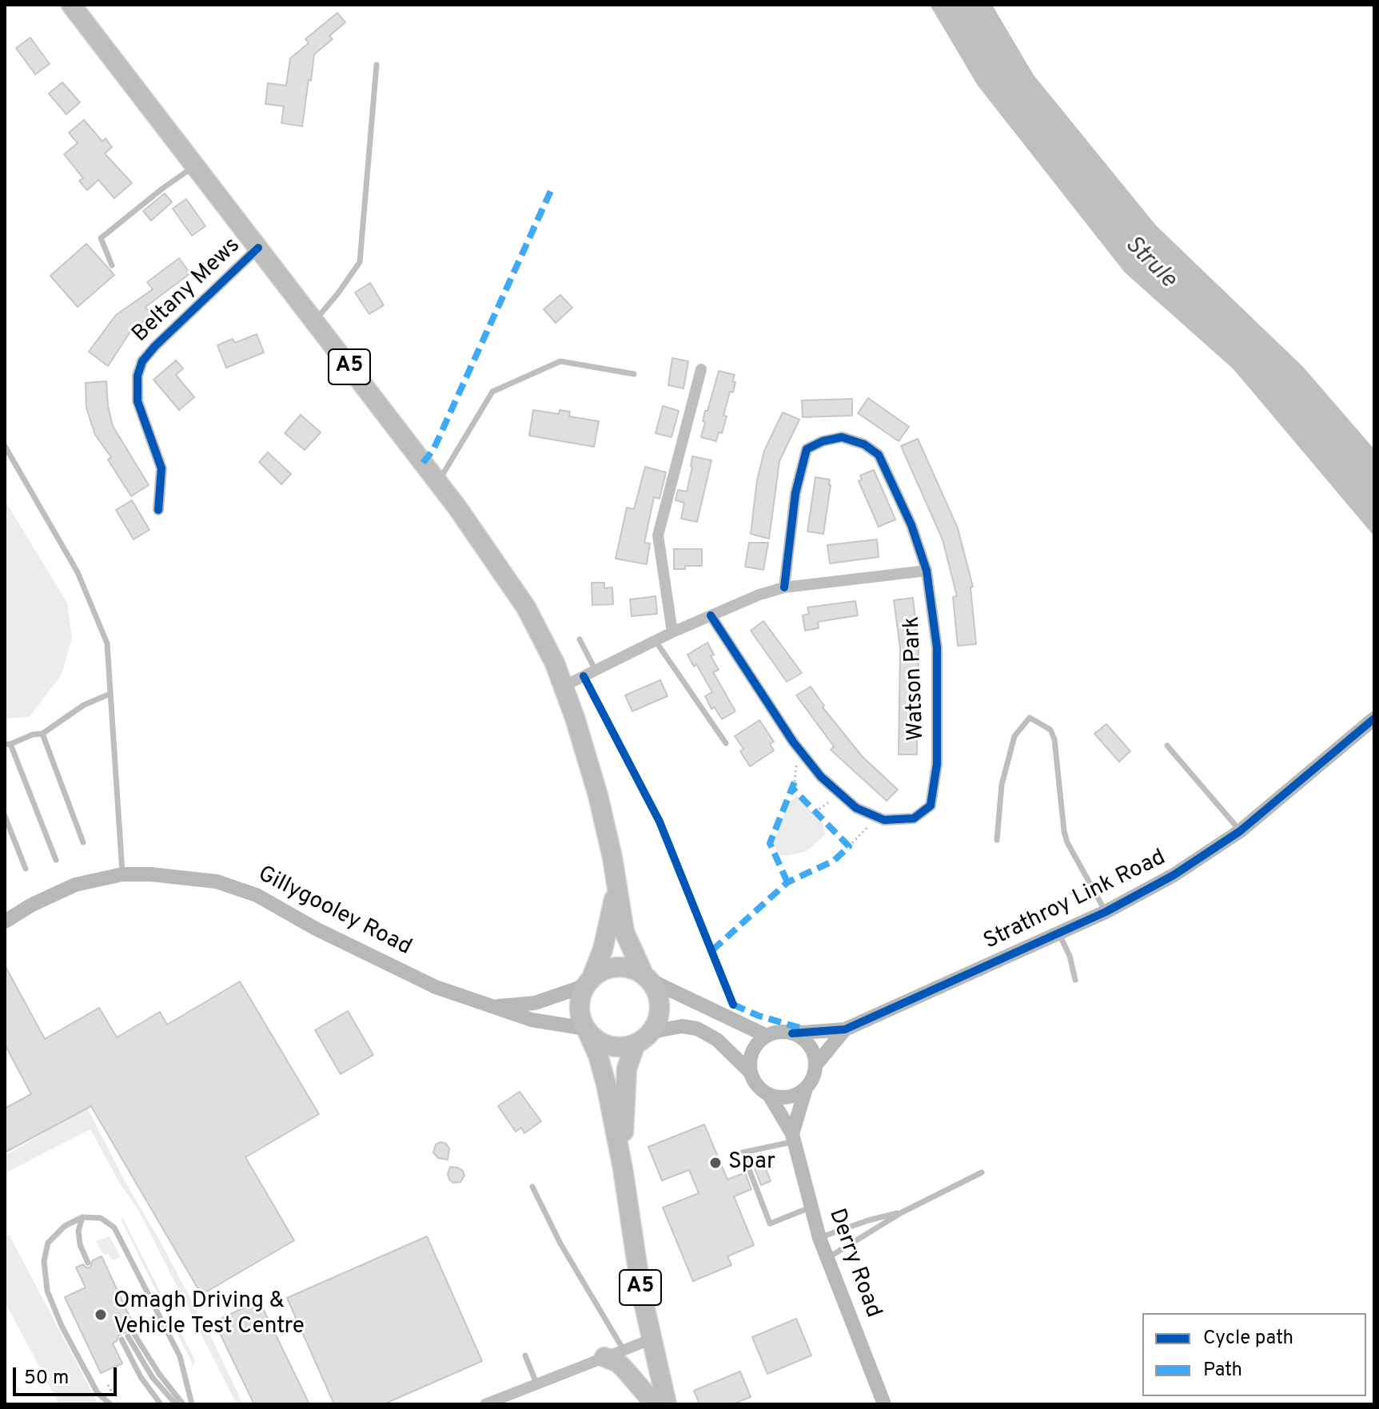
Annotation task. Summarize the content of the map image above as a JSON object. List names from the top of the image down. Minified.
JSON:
{"streets":{"highway":["A5"],"main road":["Strathroy Link Road","Gillygooley Road","Derry Road"],"street":["Beltany Mews","Watson Park"]},"crossings":[["Beltany Mews","A5"],["A5","Gillygooley Road"],["Strathroy Link Road","Derry Road"]],"water":["Strule"],"places":["Spar","Omagh Driving & Vehicle Test Centre"],"legend":["Cycle path","Path"],"scale_bar":"50 m"}
